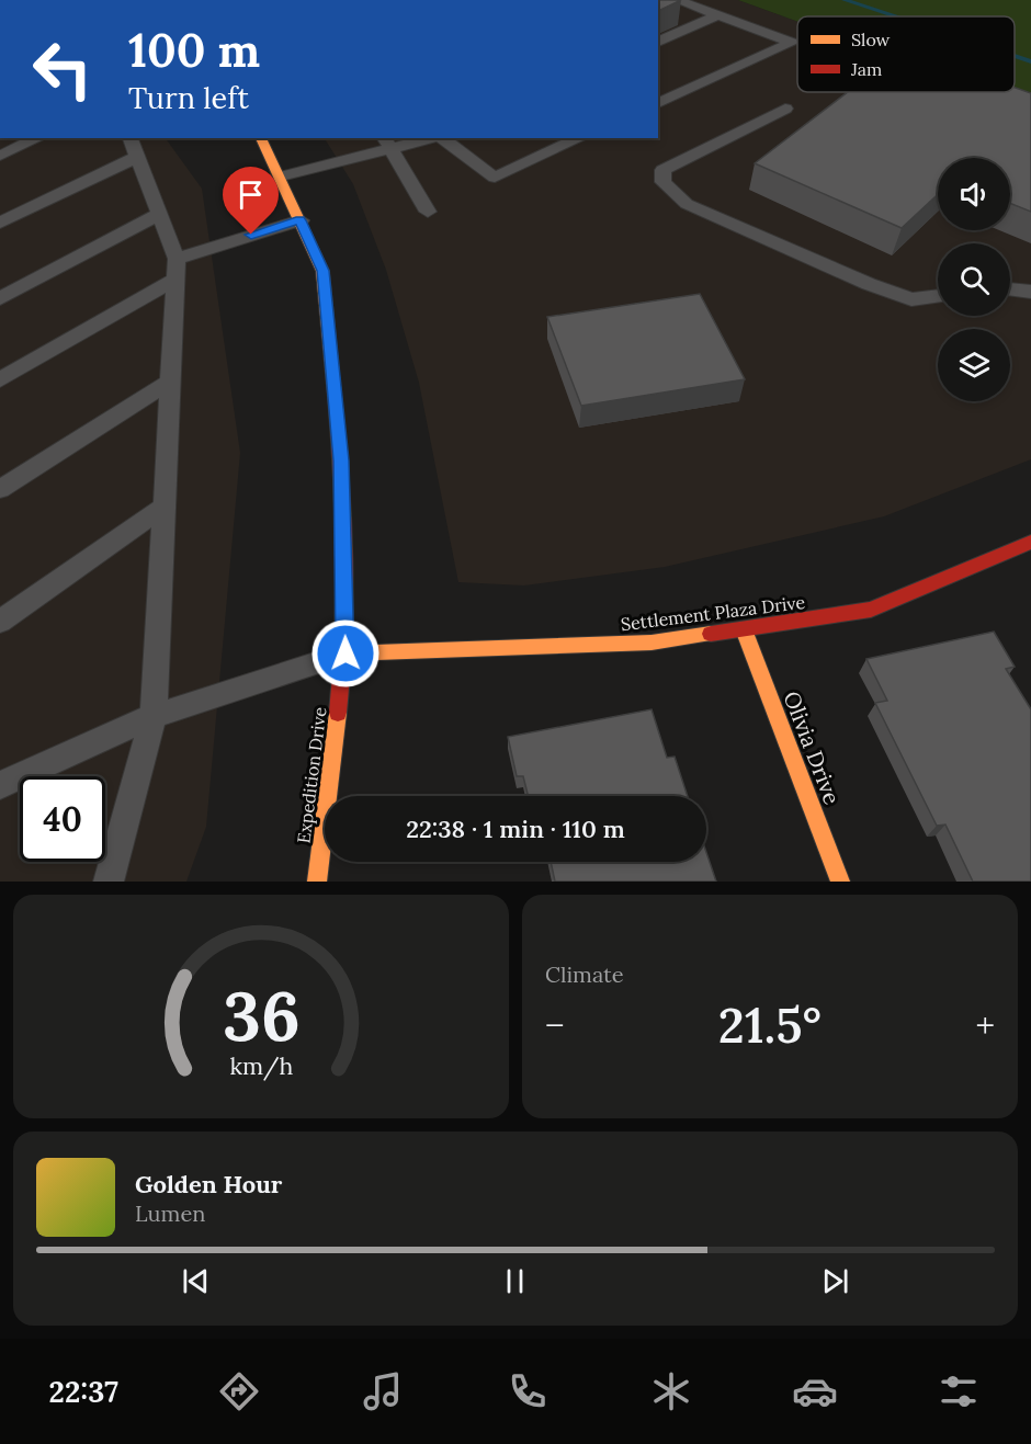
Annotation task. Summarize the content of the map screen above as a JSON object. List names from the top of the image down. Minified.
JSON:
{"streets":{"street":["Settlement Plaza Drive","Olivia Drive","Expedition Drive"]},"crossings":[["Settlement Plaza Drive","Olivia Drive"],["Settlement Plaza Drive","Expedition Drive"]],"legend":["Slow","Jam"],"page":{"turn":["100 m","Turn left"],"limit":"40","trip":"22:38 · 1 min · 110 m","tile":"Climate","heat":["−","21.5°","+"],"song":["Golden Hour","Lumen"],"tabs":"22:37","gauge":["36","km/h"]}}
